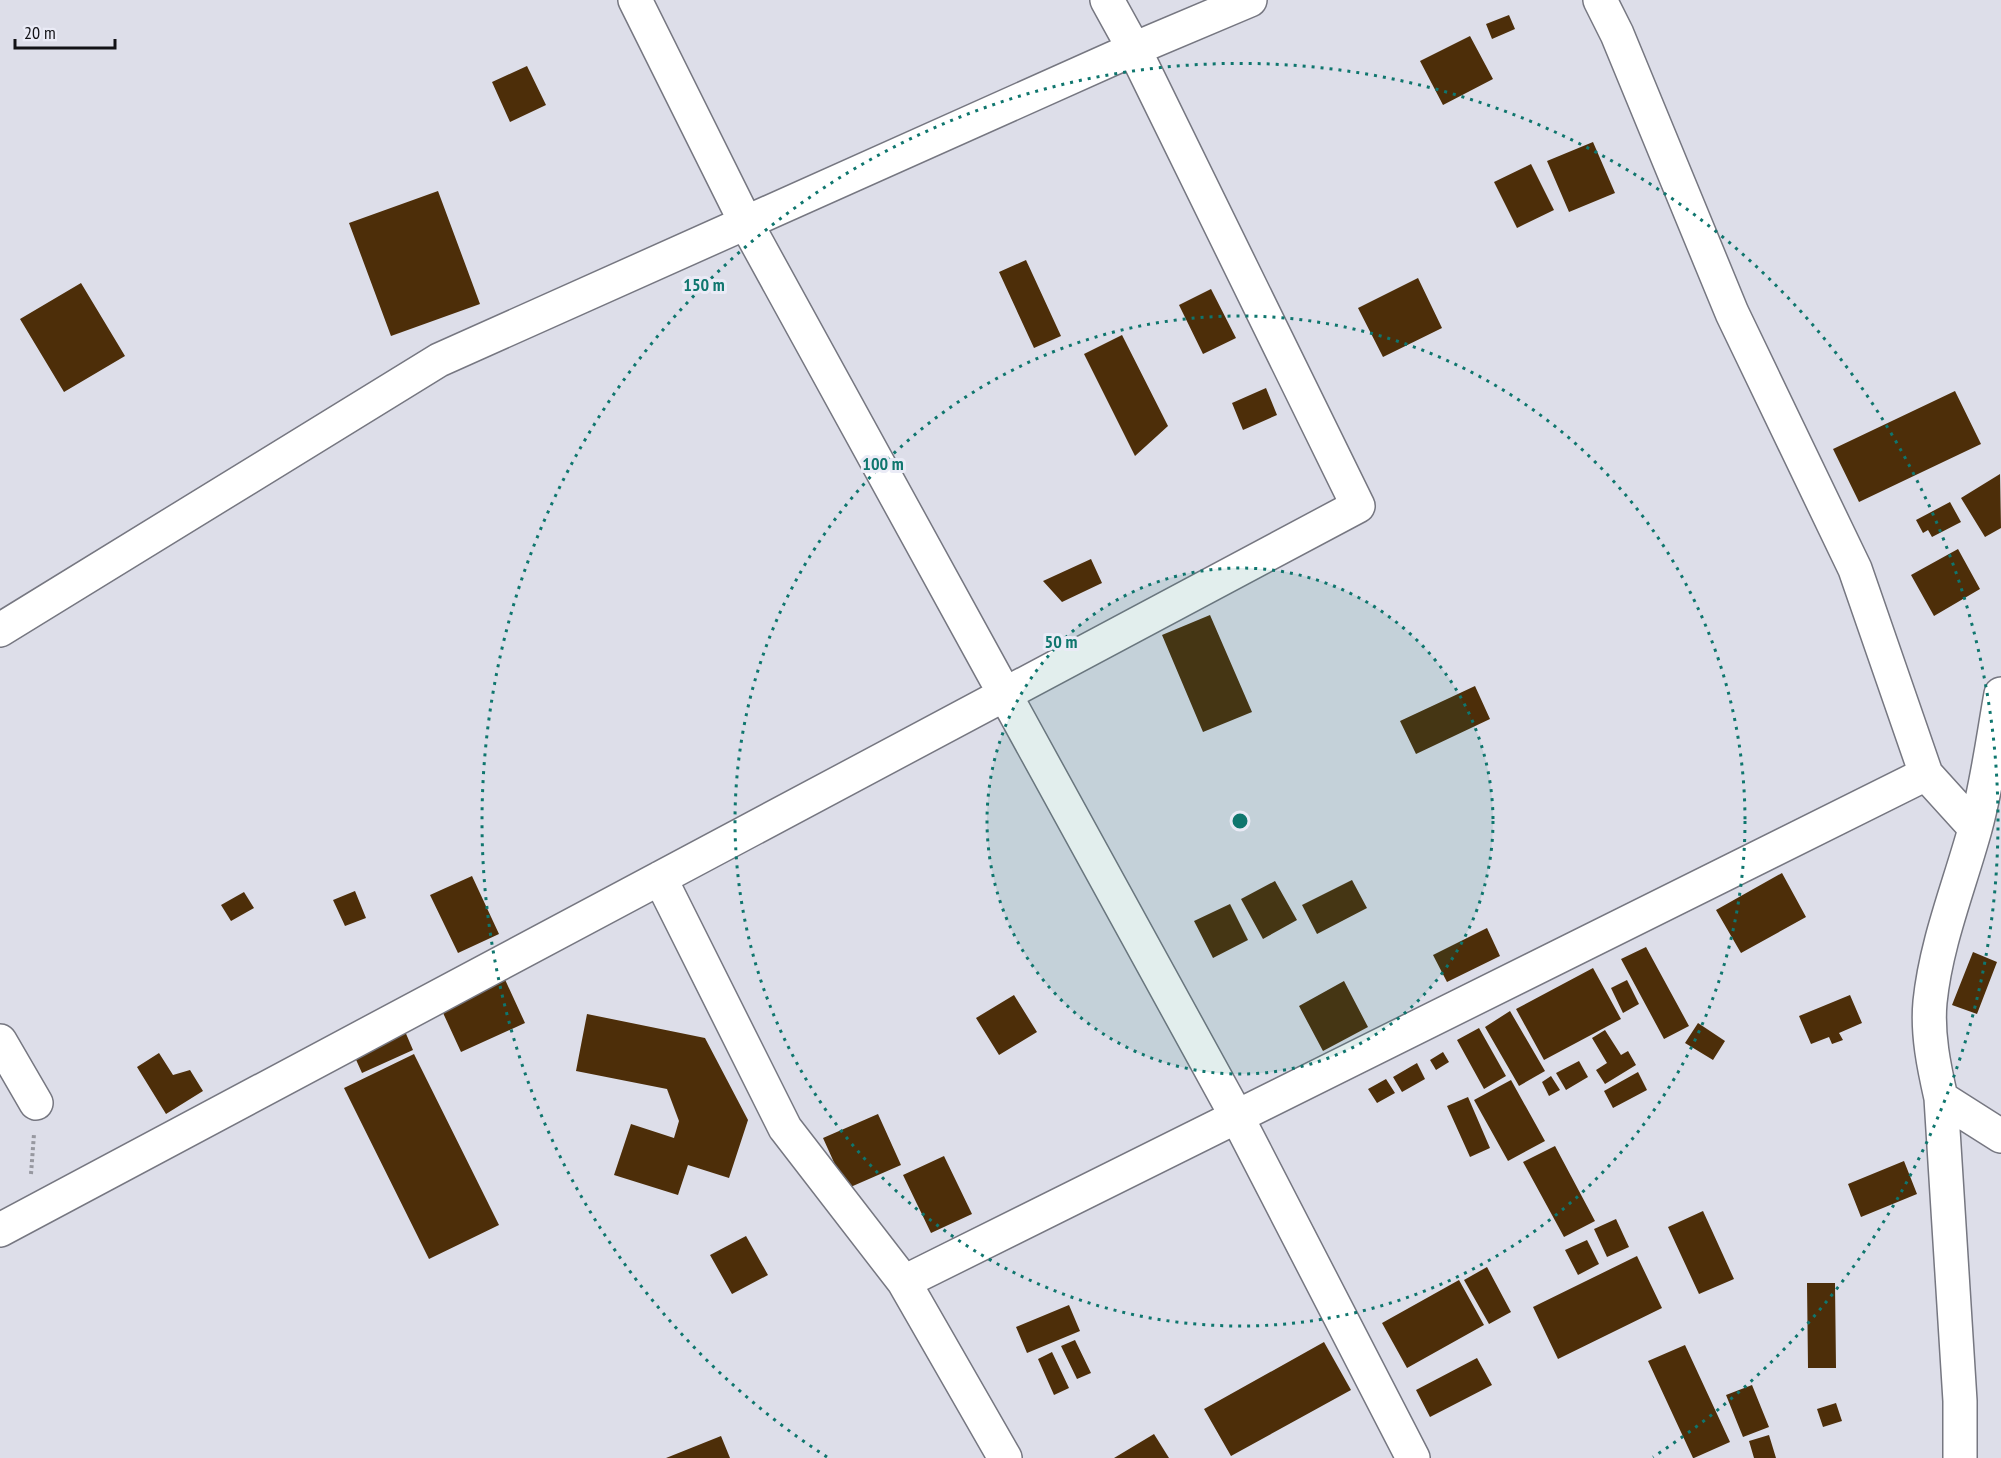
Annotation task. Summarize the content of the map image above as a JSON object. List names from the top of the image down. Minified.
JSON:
{"scale_bar":"20 m","rings":["150 m","100 m","50 m"]}
